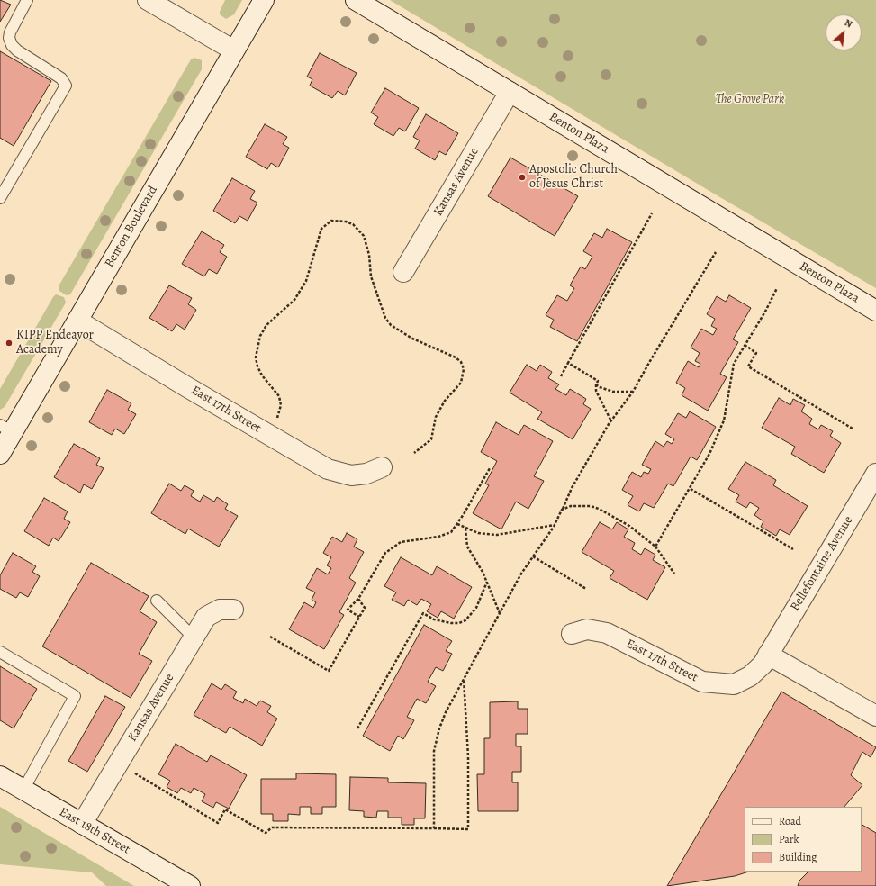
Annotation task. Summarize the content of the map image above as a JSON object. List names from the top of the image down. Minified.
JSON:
{"streets":{"street":["Benton Plaza","Kansas Avenue","Benton Boulevard","East 17th Street","Bellefontaine Avenue","East 18th Street"]},"crossings":[["Benton Plaza","Kansas Avenue"],["Kansas Avenue","East 18th Street"],["Benton Boulevard","East 17th Street"],["East 17th Street","Bellefontaine Avenue"]],"parks":["The Grove Park"],"places":["Apostolic Church of Jesus Christ","KIPP Endeavor Academy"],"legend":["Road","Park","Building"],"north":"top right"}
